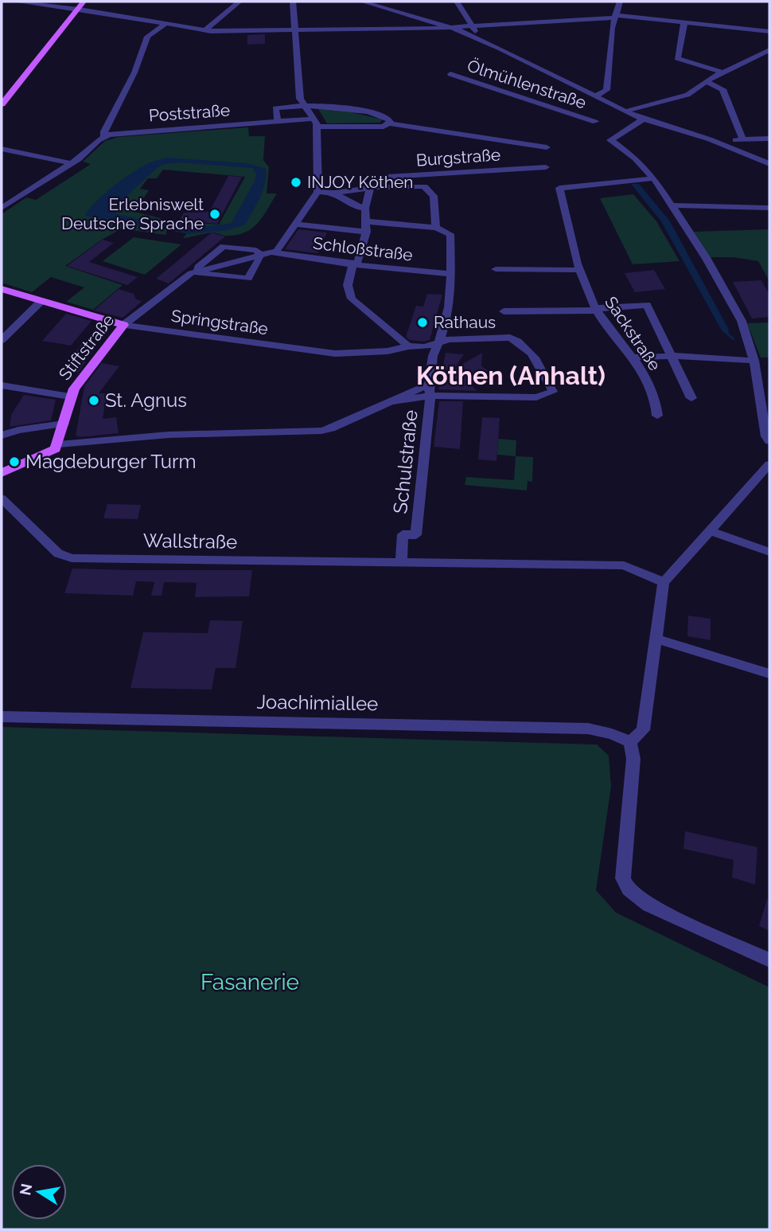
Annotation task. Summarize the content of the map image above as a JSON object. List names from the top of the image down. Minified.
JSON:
{"streets":{"main road":["Springstraße","Stiftstraße"],"street":["Ölmühlenstraße","Poststraße","Burgstraße","Schloßstraße","Sackstraße","Schulstraße","Wallstraße","Joachimiallee"]},"crossings":[["Schloßstraße","Schulstraße"],["Springstraße","Stiftstraße"],["Springstraße","Schulstraße"],["Schulstraße","Wallstraße"]],"districts":["Köthen (Anhalt)"],"parks":["Fasanerie"],"places":["INJOY Köthen","Erlebniswelt Deutsche Sprache","Rathaus","St. Agnus","Magdeburger Turm"],"north":"left"}
